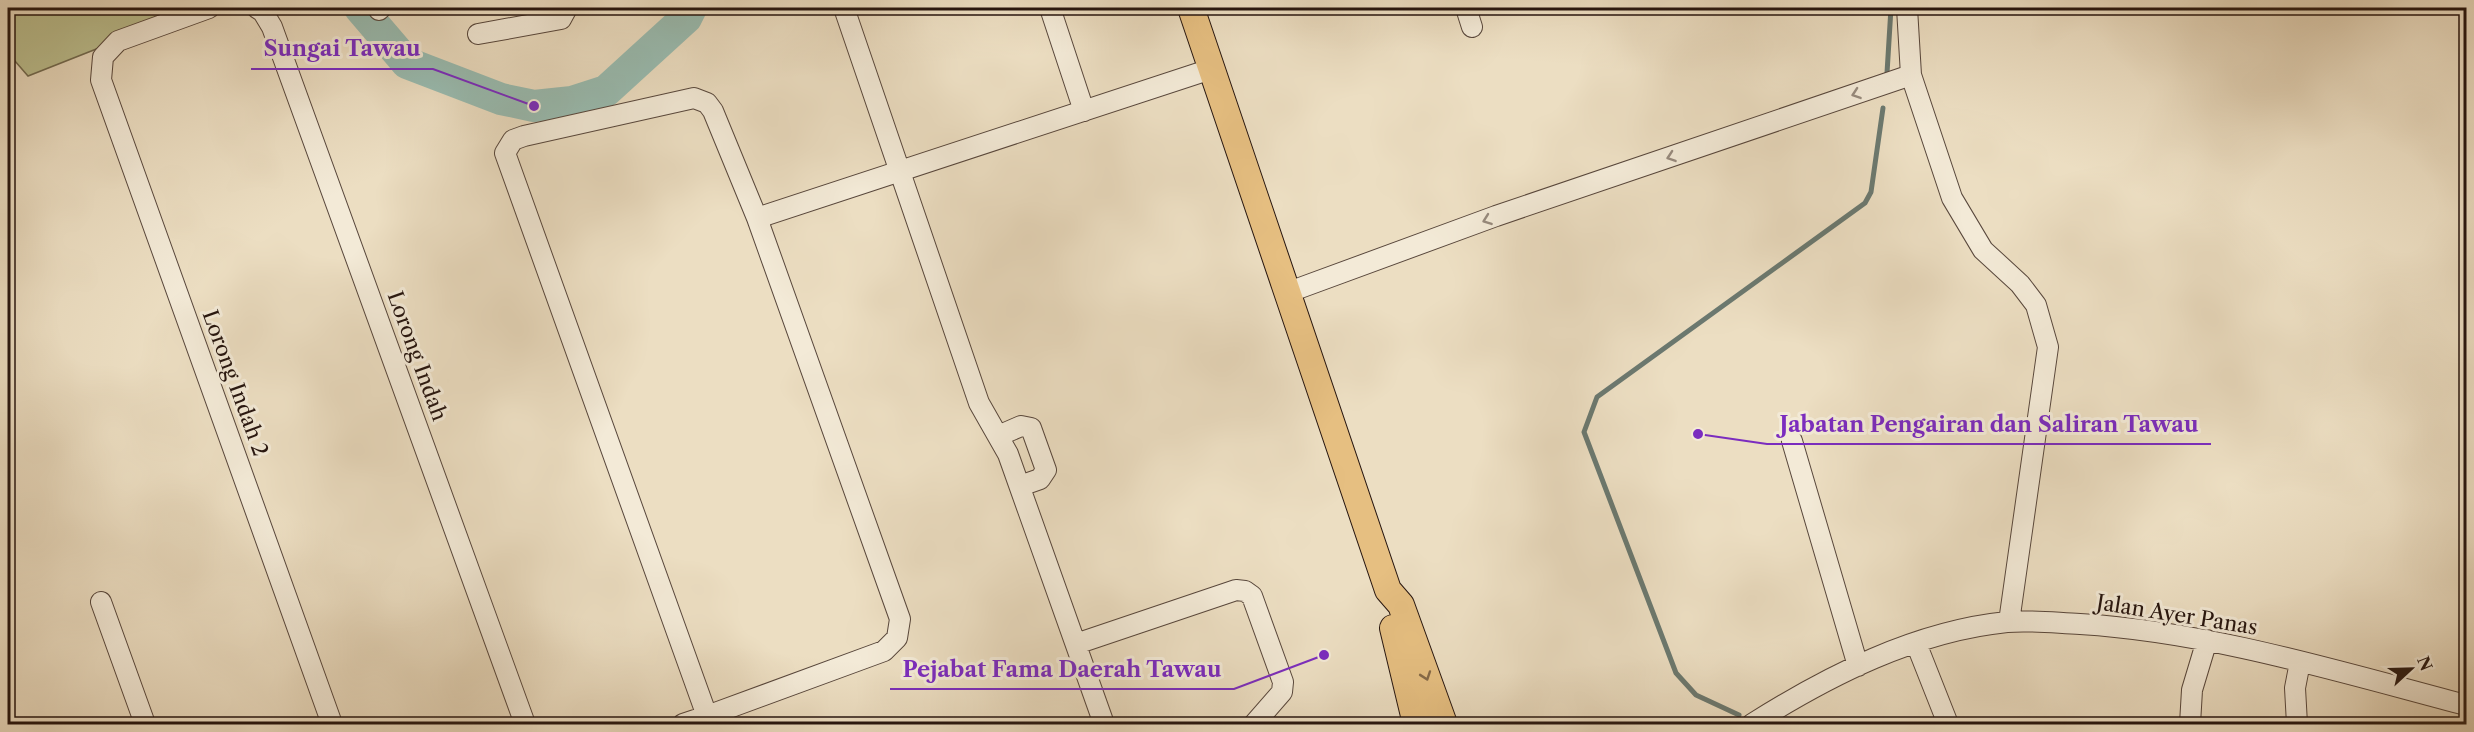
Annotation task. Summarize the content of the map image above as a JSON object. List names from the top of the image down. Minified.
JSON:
{"streets":{"street":["Lorong Indah","Lorong Indah 2","Jalan Ayer Panas"]},"places":["Sungai Tawau","Jabatan Pengairan dan Saliran Tawau","Pejabat Fama Daerah Tawau"],"north":"right"}
